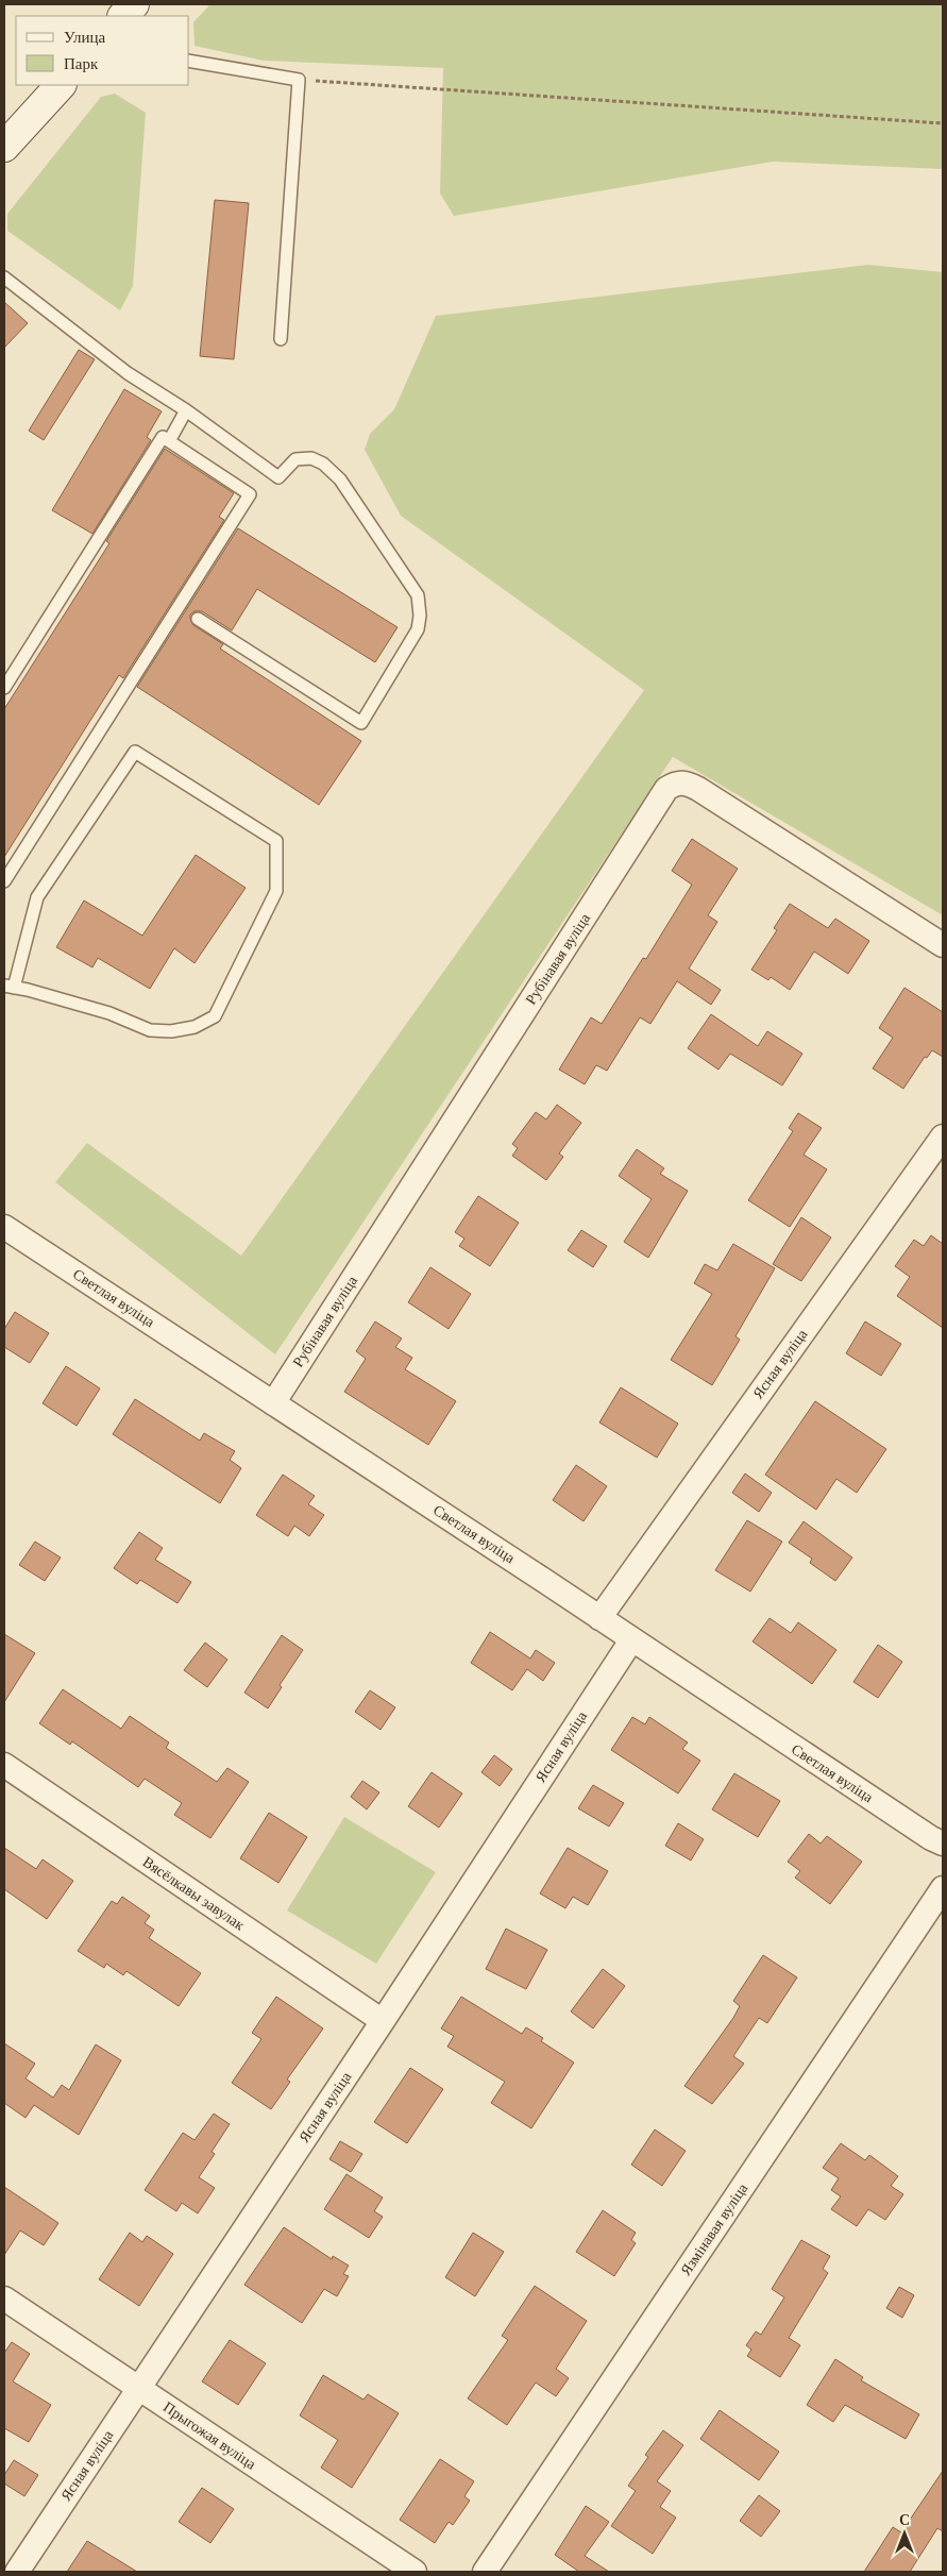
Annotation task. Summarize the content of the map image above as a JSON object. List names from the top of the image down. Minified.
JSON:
{"streets":{"street":["Рубінавая вуліца","Светлая вуліца","Ясная вуліца","Вясёлкавы завулак","Язмінавая вуліца","Прыгожая вуліца"]},"crossings":[["Рубінавая вуліца","Светлая вуліца"],["Светлая вуліца","Ясная вуліца"],["Ясная вуліца","Вясёлкавы завулак"],["Ясная вуліца","Прыгожая вуліца"]],"legend":["Улица","Парк"],"north":"top"}
